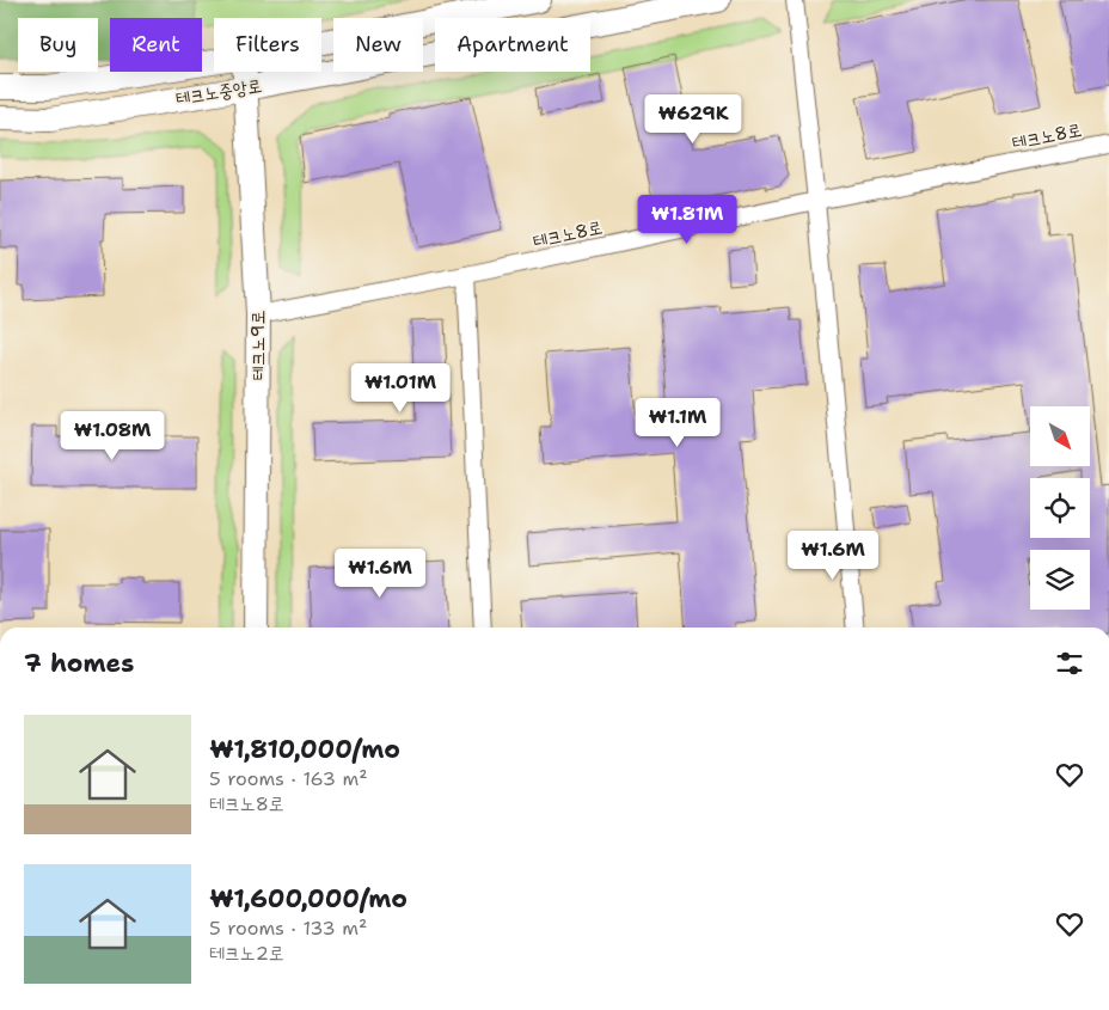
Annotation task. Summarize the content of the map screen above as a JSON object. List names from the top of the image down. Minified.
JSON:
{"streets":{"main road":["테크노중앙로","테크노9로"],"street":["테크노8로"]},"crossings":[["테크노중앙로","테크노9로"],["테크노8로","테크노9로"]],"north":"bottom right","page":{"chip":["Buy","Rent","Filters","New","Apartment"],"price":["₩629K","₩1.81M","₩1.01M","₩1.1M","₩1.08M","₩1.6M","₩1.6M"],"heading":"7 homes","list":[{"name":"₩1,810,000/mo","note":"5 rooms · 163 m² · 테크노8로"},{"name":"₩1,600,000/mo","note":"5 rooms · 133 m² · 테크노2로"}]}}
